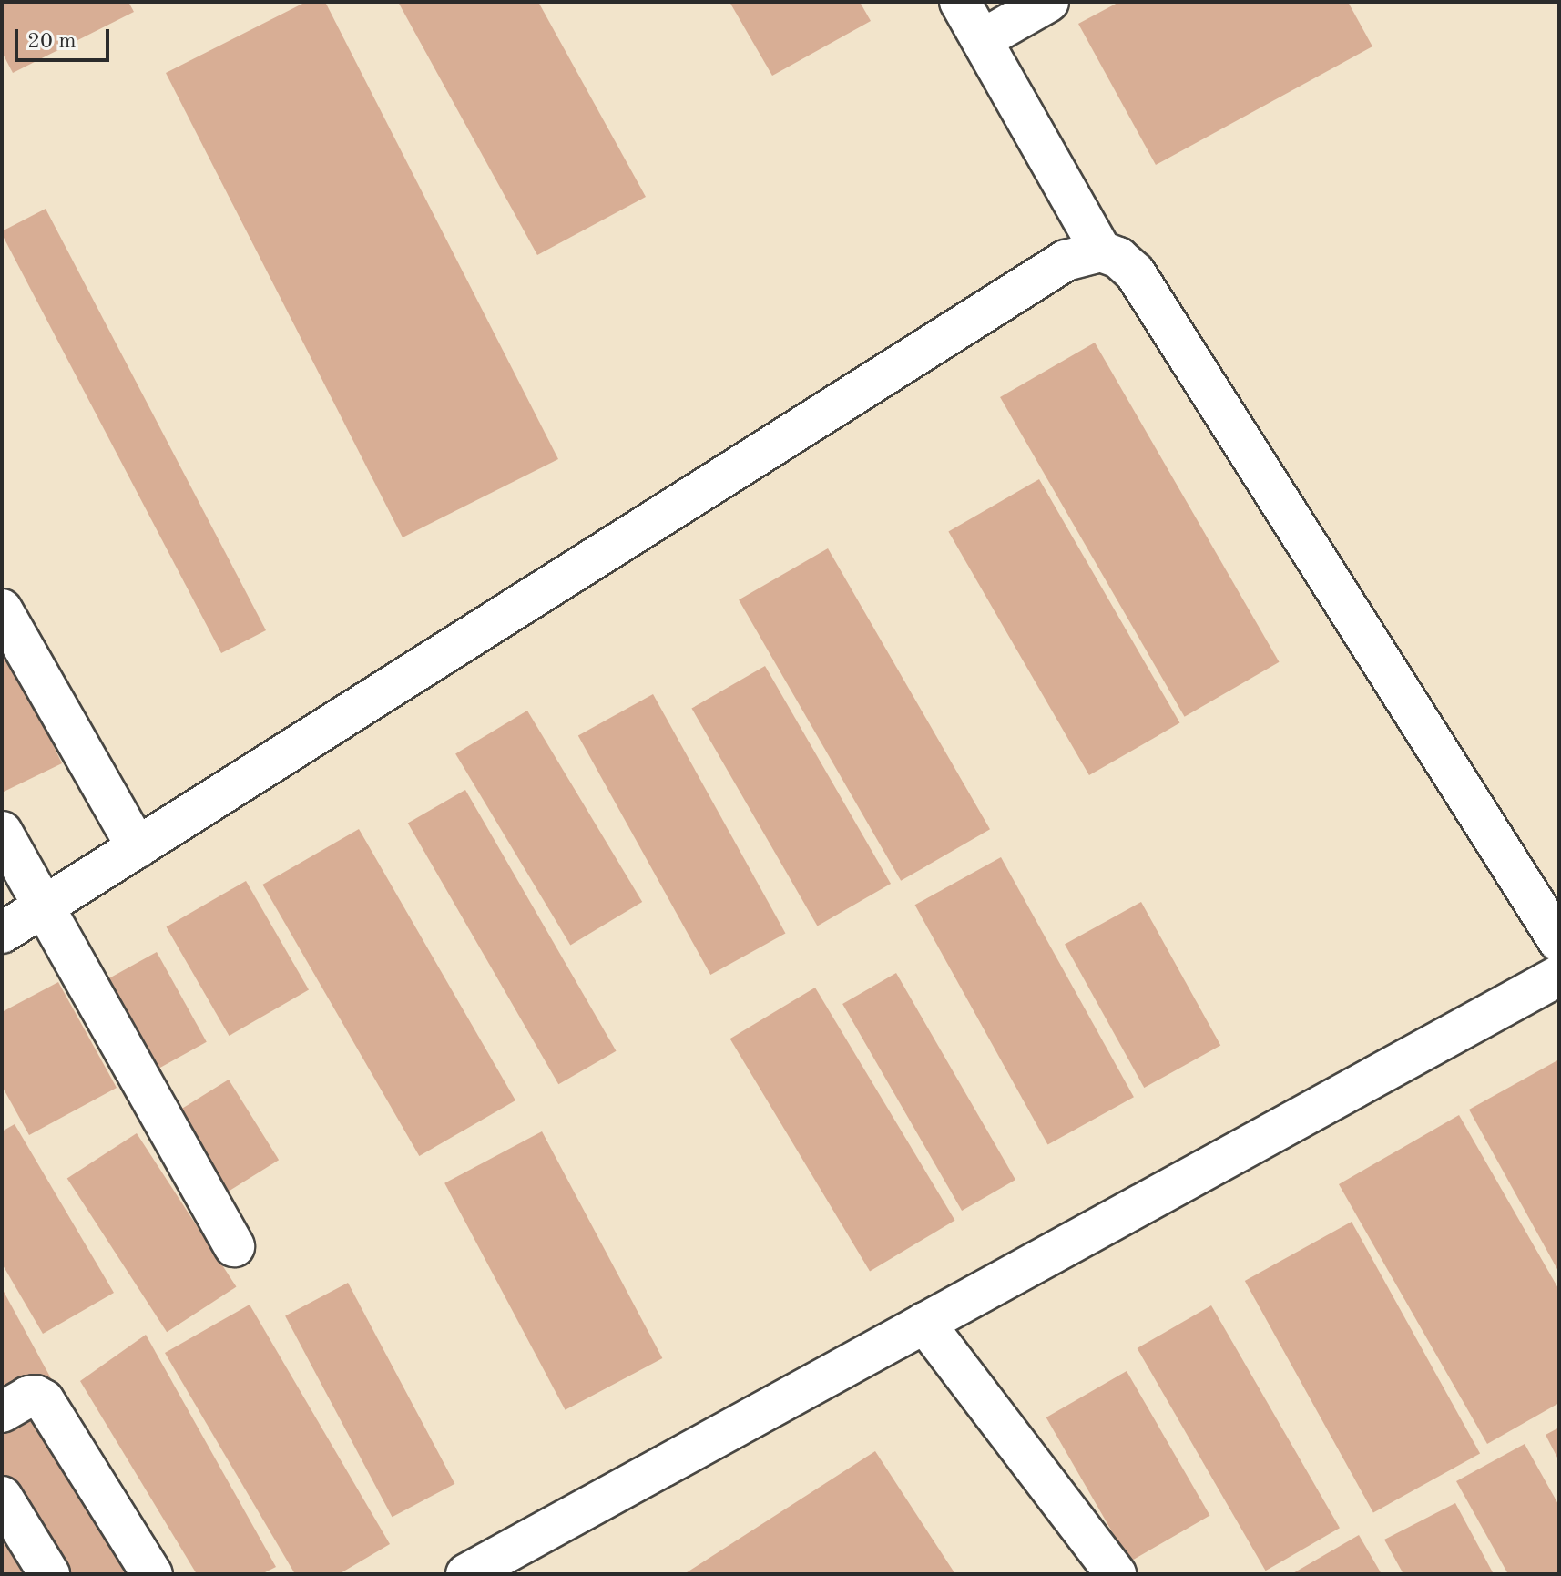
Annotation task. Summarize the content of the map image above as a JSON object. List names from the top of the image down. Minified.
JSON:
{"scale_bar":"20 m"}
